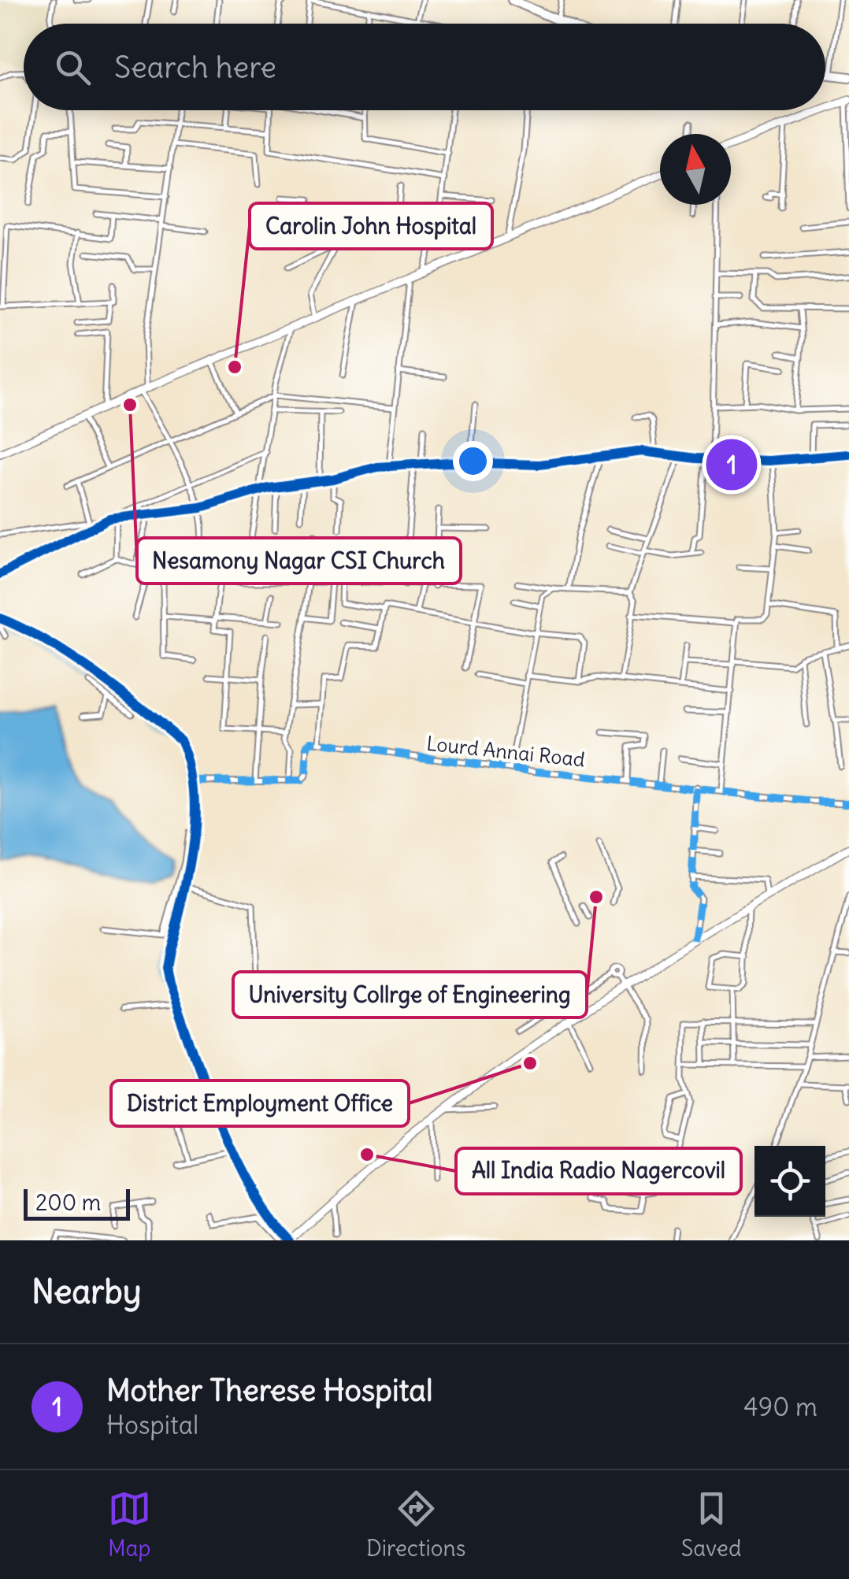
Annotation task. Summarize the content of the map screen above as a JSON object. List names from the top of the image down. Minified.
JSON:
{"streets":{"street":["Lourd Annai Road"]},"places":["Carolin John Hospital","Nesamony Nagar CSI Church","University Collrge of Engineering","District Employment Office","All India Radio Nagercovil"],"scale_bar":"200 m","north":"top","page":{"search":"Search here","pins":"1","scale":"200 m","heading":"Nearby","list":[{"mark":"1","name":"Mother Therese Hospital","note":"Hospital","value":"490 m"}],"nav":["Map","Directions","Saved"]}}
